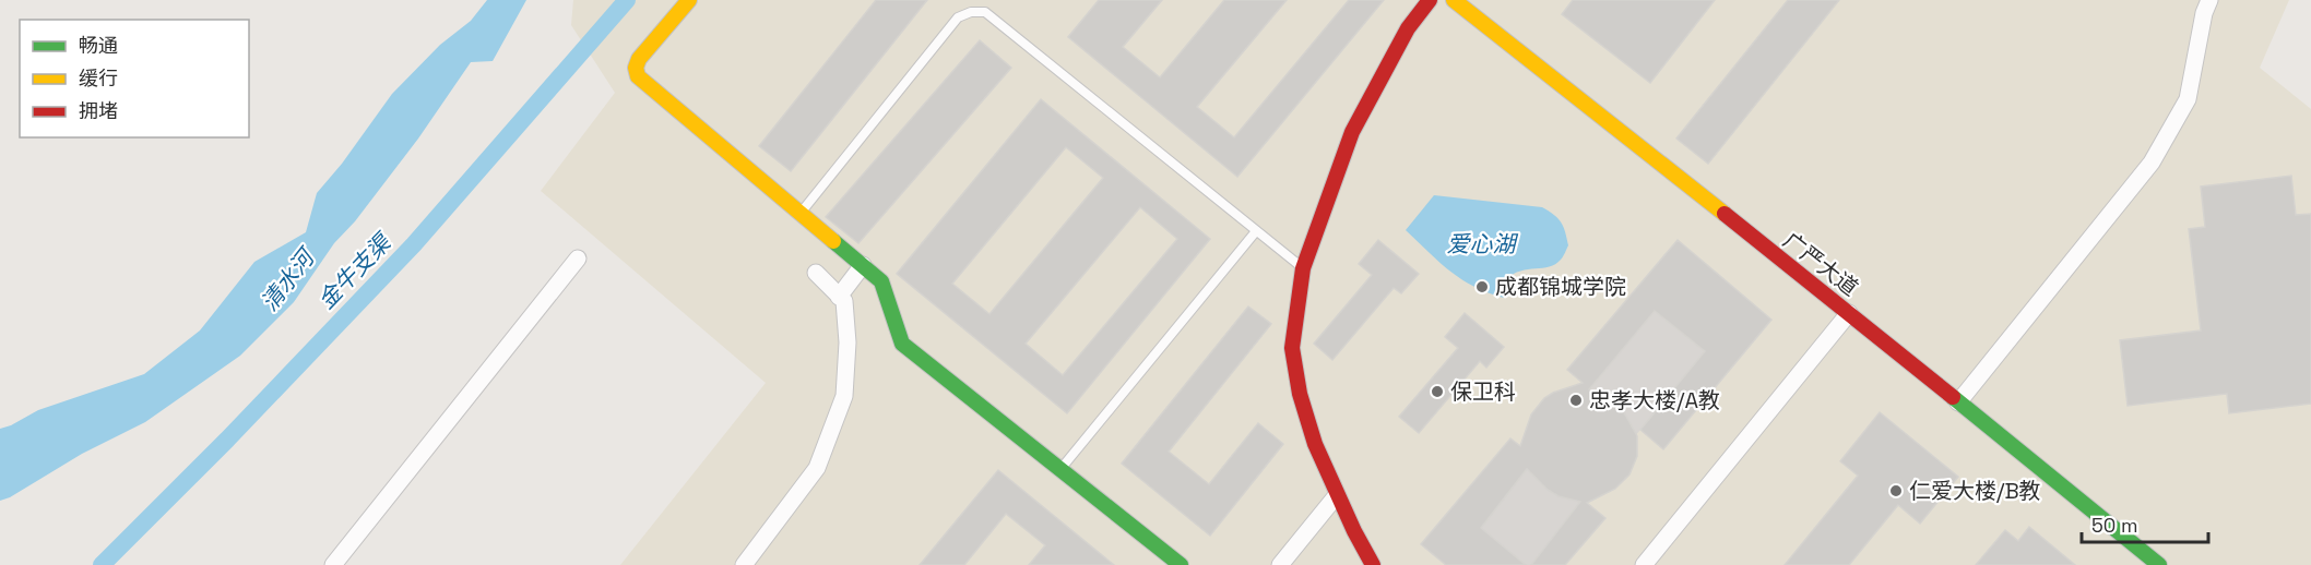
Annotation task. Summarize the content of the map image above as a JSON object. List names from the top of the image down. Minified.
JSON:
{"streets":{"street":["广严大道"]},"water":["爱心湖","金牛支渠","清水河"],"places":["成都锦城学院","保卫科","忠孝大楼/A教","仁爱大楼/B教"],"legend":["畅通","缓行","拥堵"],"scale_bar":"50 m"}
